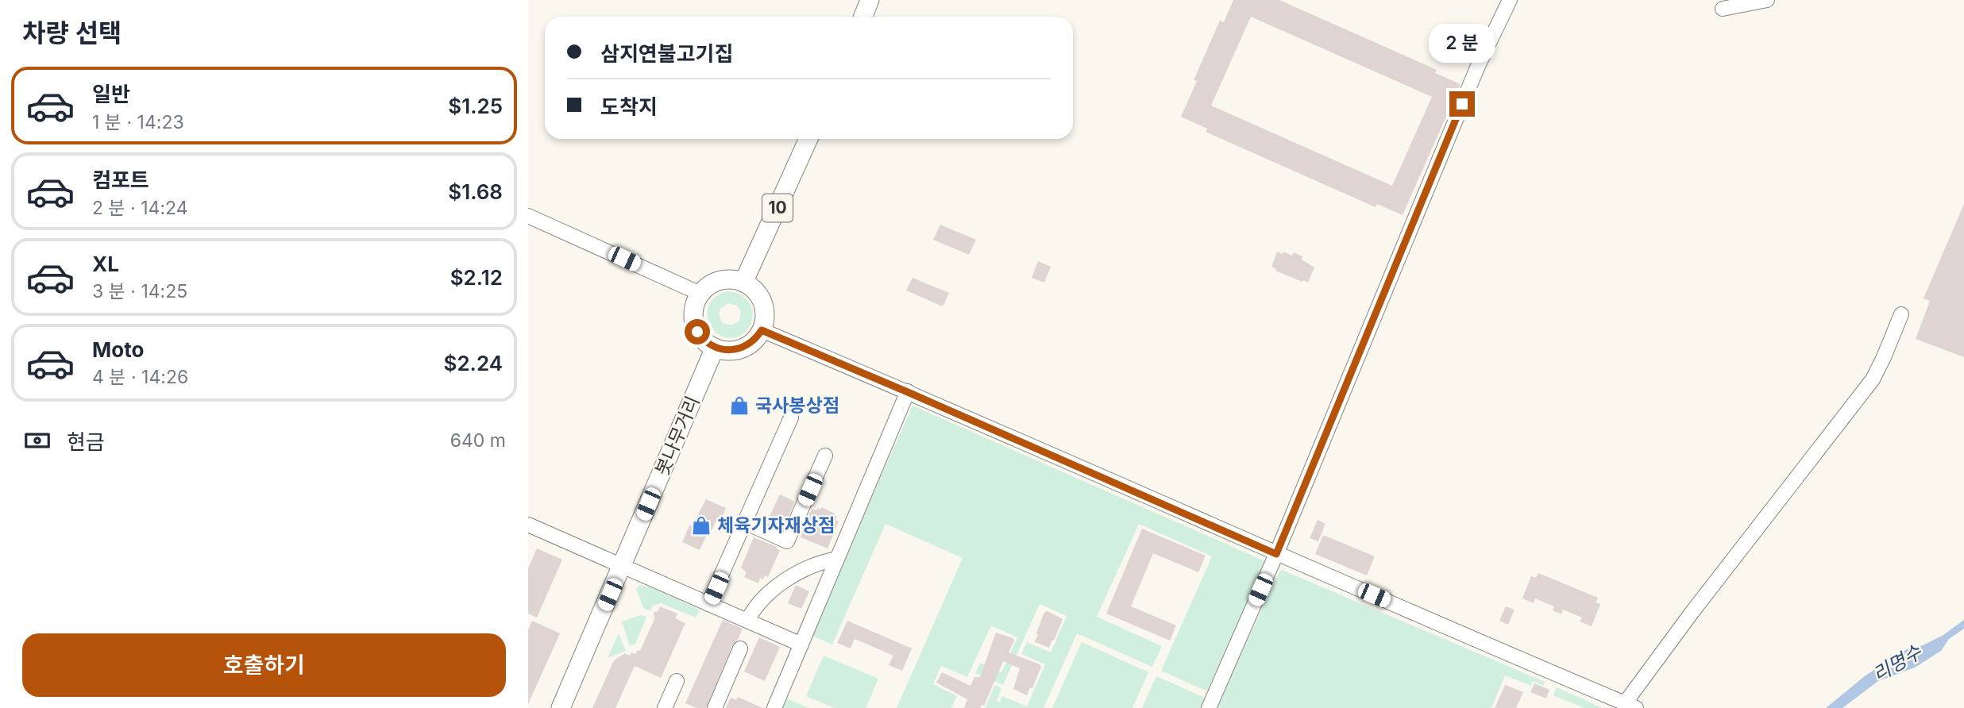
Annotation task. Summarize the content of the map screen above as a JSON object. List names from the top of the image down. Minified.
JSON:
{"streets":{"main road":["10","봇나무거리"]},"crossings":[["10","봇나무거리"]],"water":["리명수"],"places":{"shop":["국사봉상점","체육기자재상점"]},"page":{"heading":"차량 선택","banner":["삼지연불고기집","도착지"],"bubble":"2 분","list":[{"name":"일반","note":"1 분 · 14:23","value":"$1.25"},{"name":"컴포트","note":"2 분 · 14:24","value":"$1.68"},{"name":"XL","note":"3 분 · 14:25","value":"$2.12"},{"name":"Moto","note":"4 분 · 14:26","value":"$2.24"}],"pay":["현금","640 m"],"buttons":"호출하기"}}
